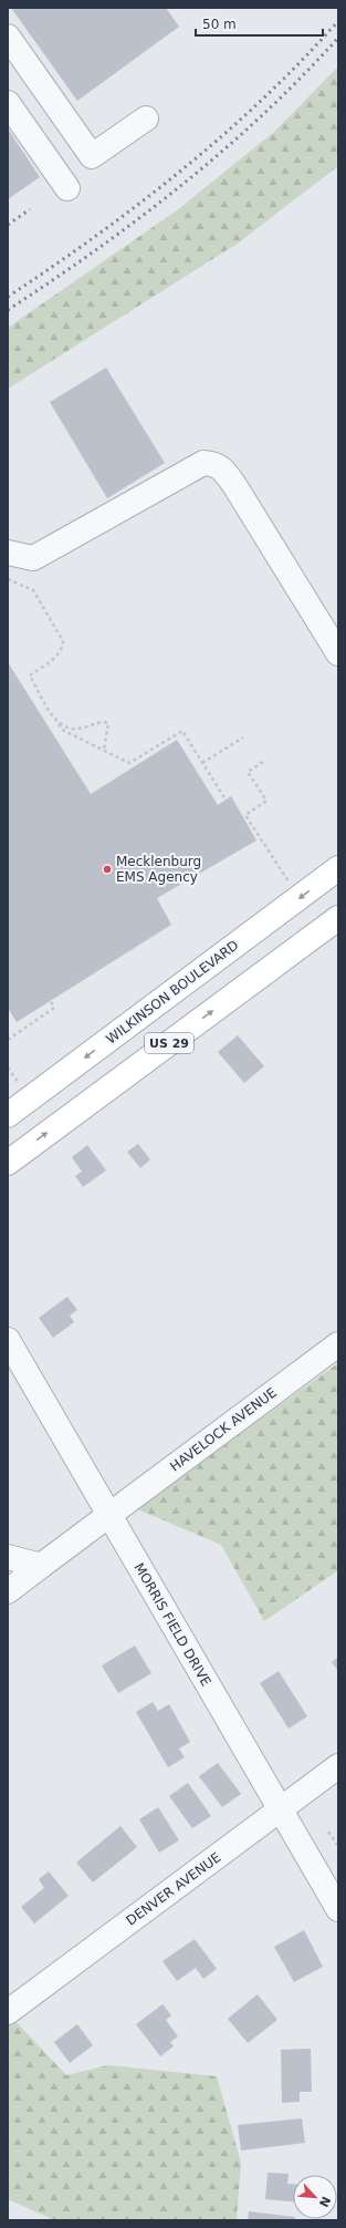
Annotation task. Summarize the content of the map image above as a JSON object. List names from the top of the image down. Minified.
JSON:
{"streets":{"main road":["WILKINSON BOULEVARD","US 29"],"street":["HAVELOCK AVENUE","MORRIS FIELD DRIVE","DENVER AVENUE"]},"crossings":[["HAVELOCK AVENUE","MORRIS FIELD DRIVE"],["MORRIS FIELD DRIVE","DENVER AVENUE"]],"places":["Mecklenburg EMS Agency"],"scale_bar":"50 m","north":"bottom right"}
